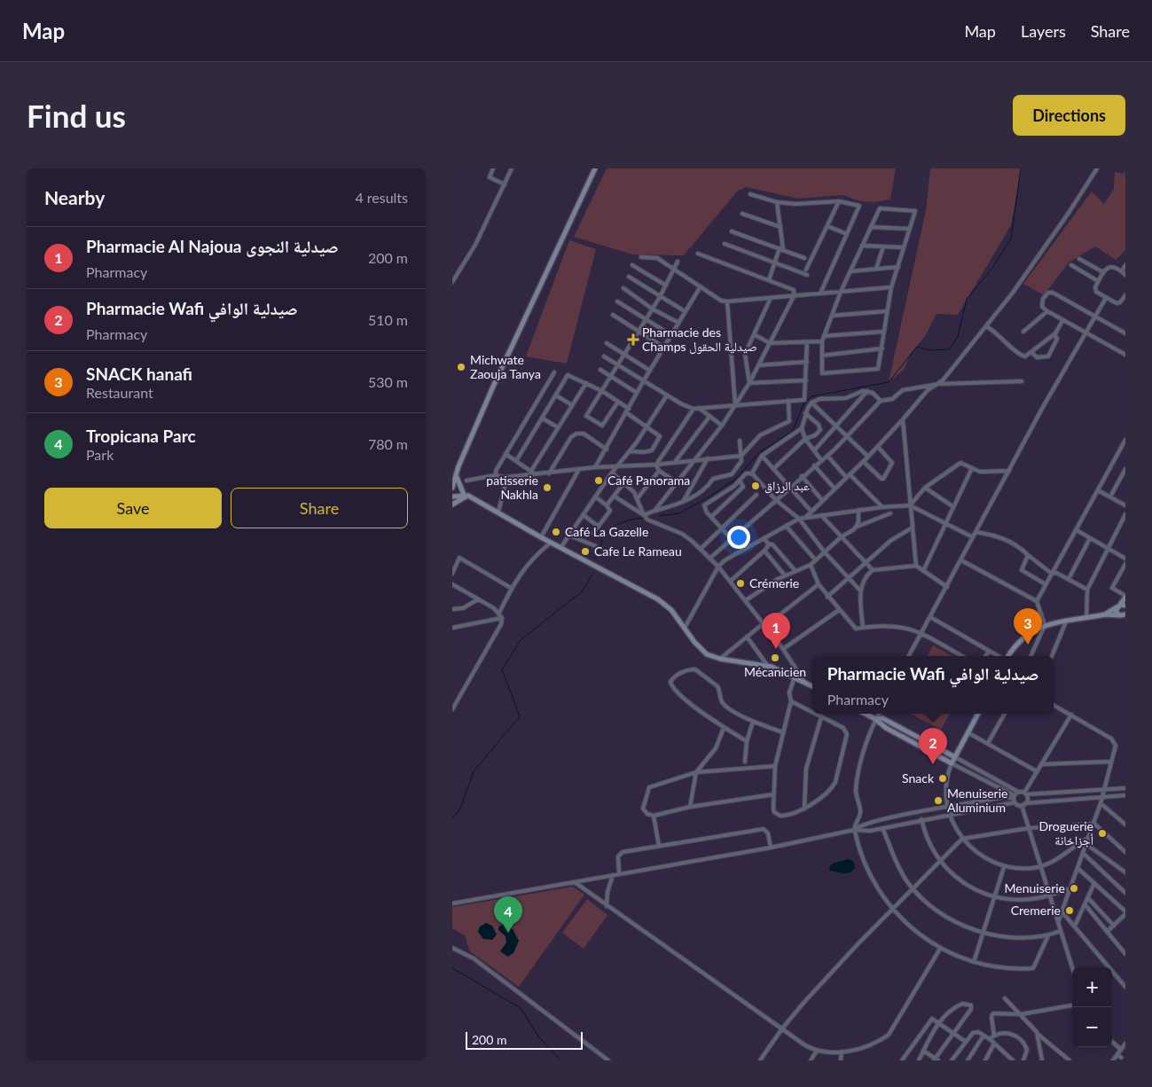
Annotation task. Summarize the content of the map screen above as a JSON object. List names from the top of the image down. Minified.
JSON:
{"places":{"health":["Pharmacie des Champs صيدلية الحقول"],"other":["Michwate Zaouja Tanya","Café Panorama","عبد الرزاق","patisserie Nakhla","Café La Gazelle","Cafe Le Rameau","Crémerie","Mécanicien","Snack","Menuiserie Aluminium","Droguerie أجزاخانة","Menuiserie","Cremerie"]},"scale_bar":"200 m","page":{"header":"Map","nav":["Map","Layers","Share"],"buttons":["Directions",["Save","Share"]],"title":"Find us","heading":["Nearby","4 results"],"list":[{"mark":"1","name":"Pharmacie Al Najoua صيدلية النجوى","note":"Pharmacy","value":"200 m"},{"mark":"2","name":"Pharmacie Wafi صيدلية الوافي","note":"Pharmacy","value":"510 m"},{"mark":"3","name":"SNACK hanafi","note":"Restaurant","value":"530 m"},{"mark":"4","name":"Tropicana Parc","note":"Park","value":"780 m"}],"pins":["3","1","2","4"],"popup":["Pharmacie Wafi صيدلية الوافي","Pharmacy"],"map_buttons":["+","−"],"scale":"200 m"}}
